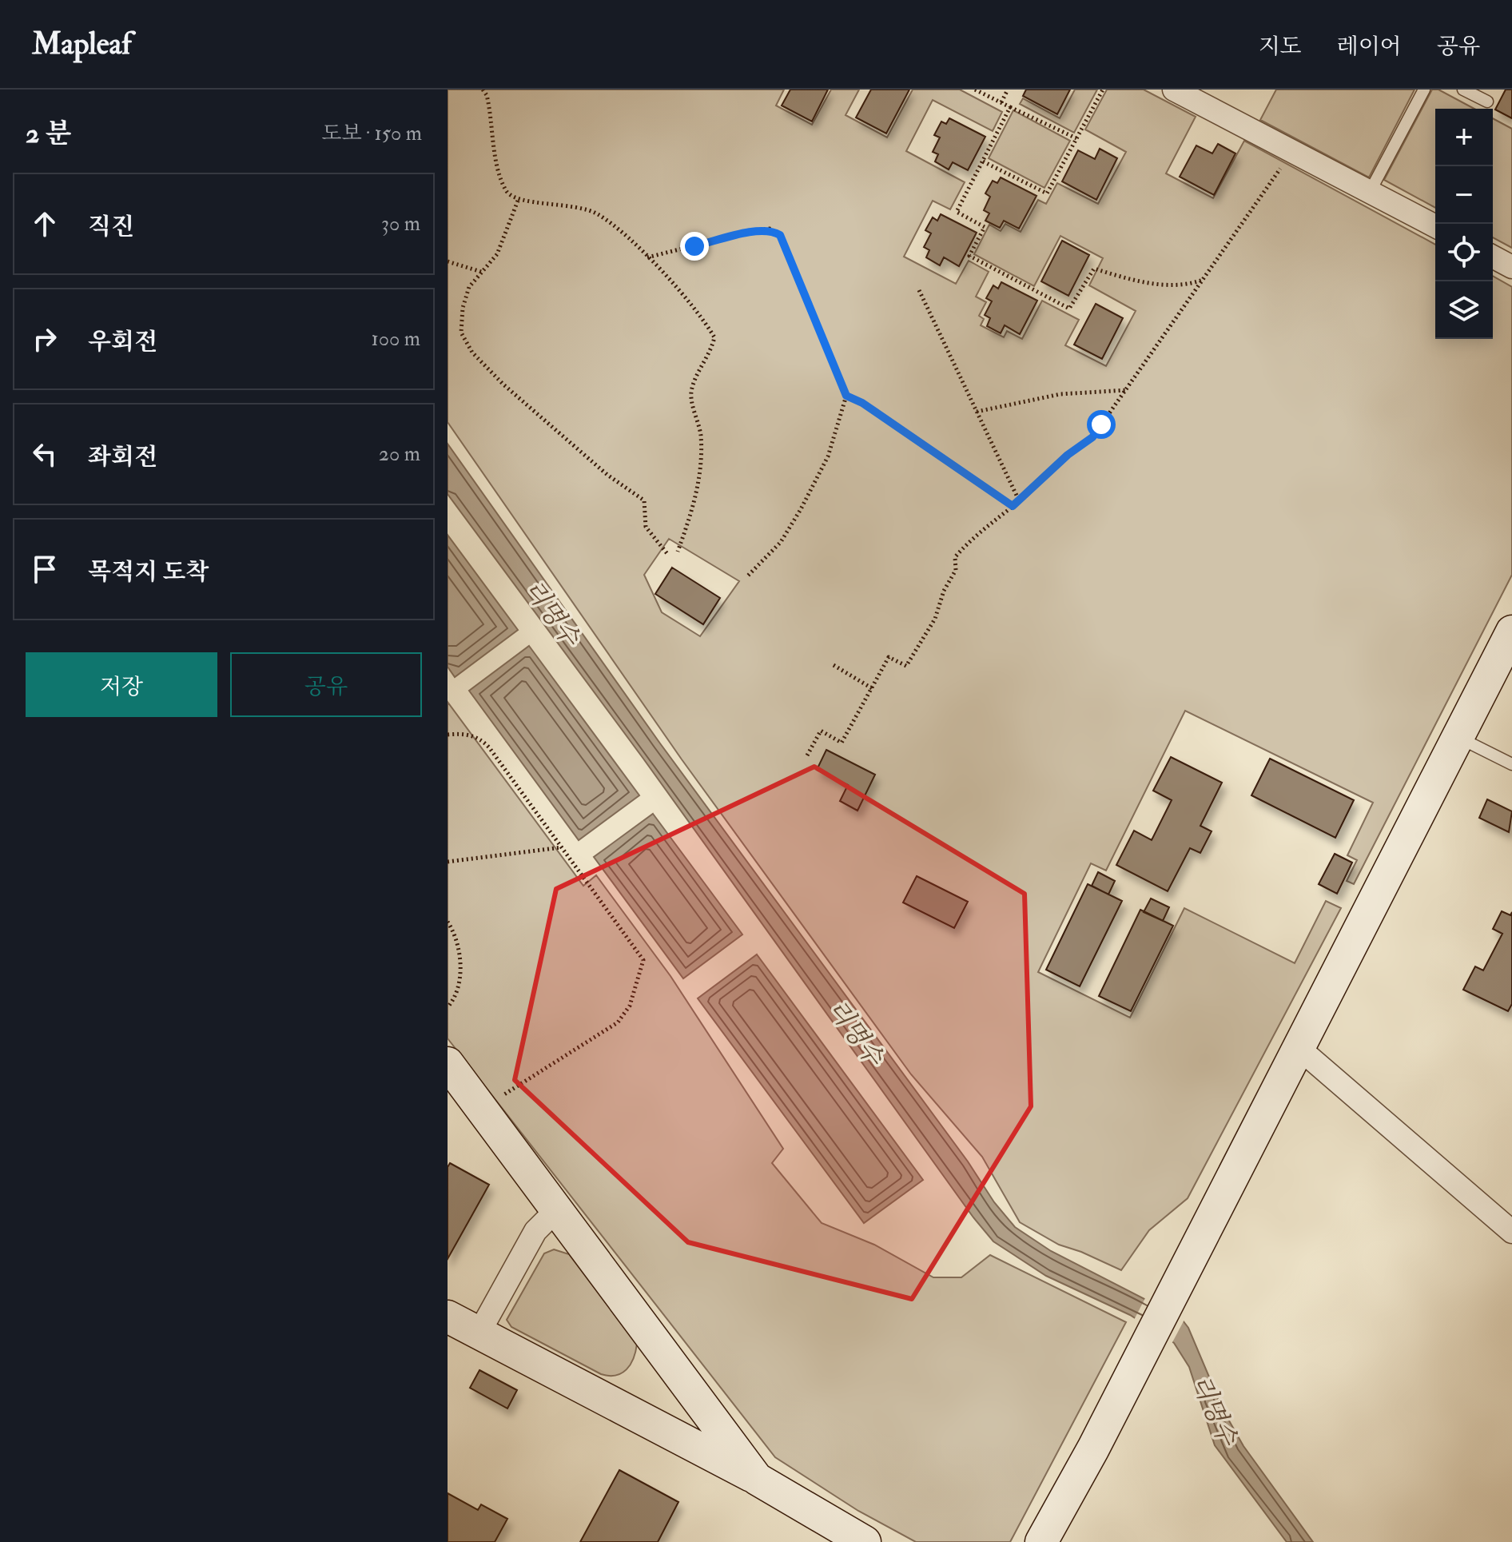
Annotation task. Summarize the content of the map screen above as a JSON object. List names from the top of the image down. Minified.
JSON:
{"water":["리명수"],"page":{"header":"Mapleaf","nav":["지도","레이어","공유"],"heading":["2 분","도보 · 150 m"],"map_buttons":["+","−"],"list":[["직진","30 m"],["우회전","100 m"],["좌회전","20 m"],"목적지 도착"],"buttons":["저장","공유"]}}
